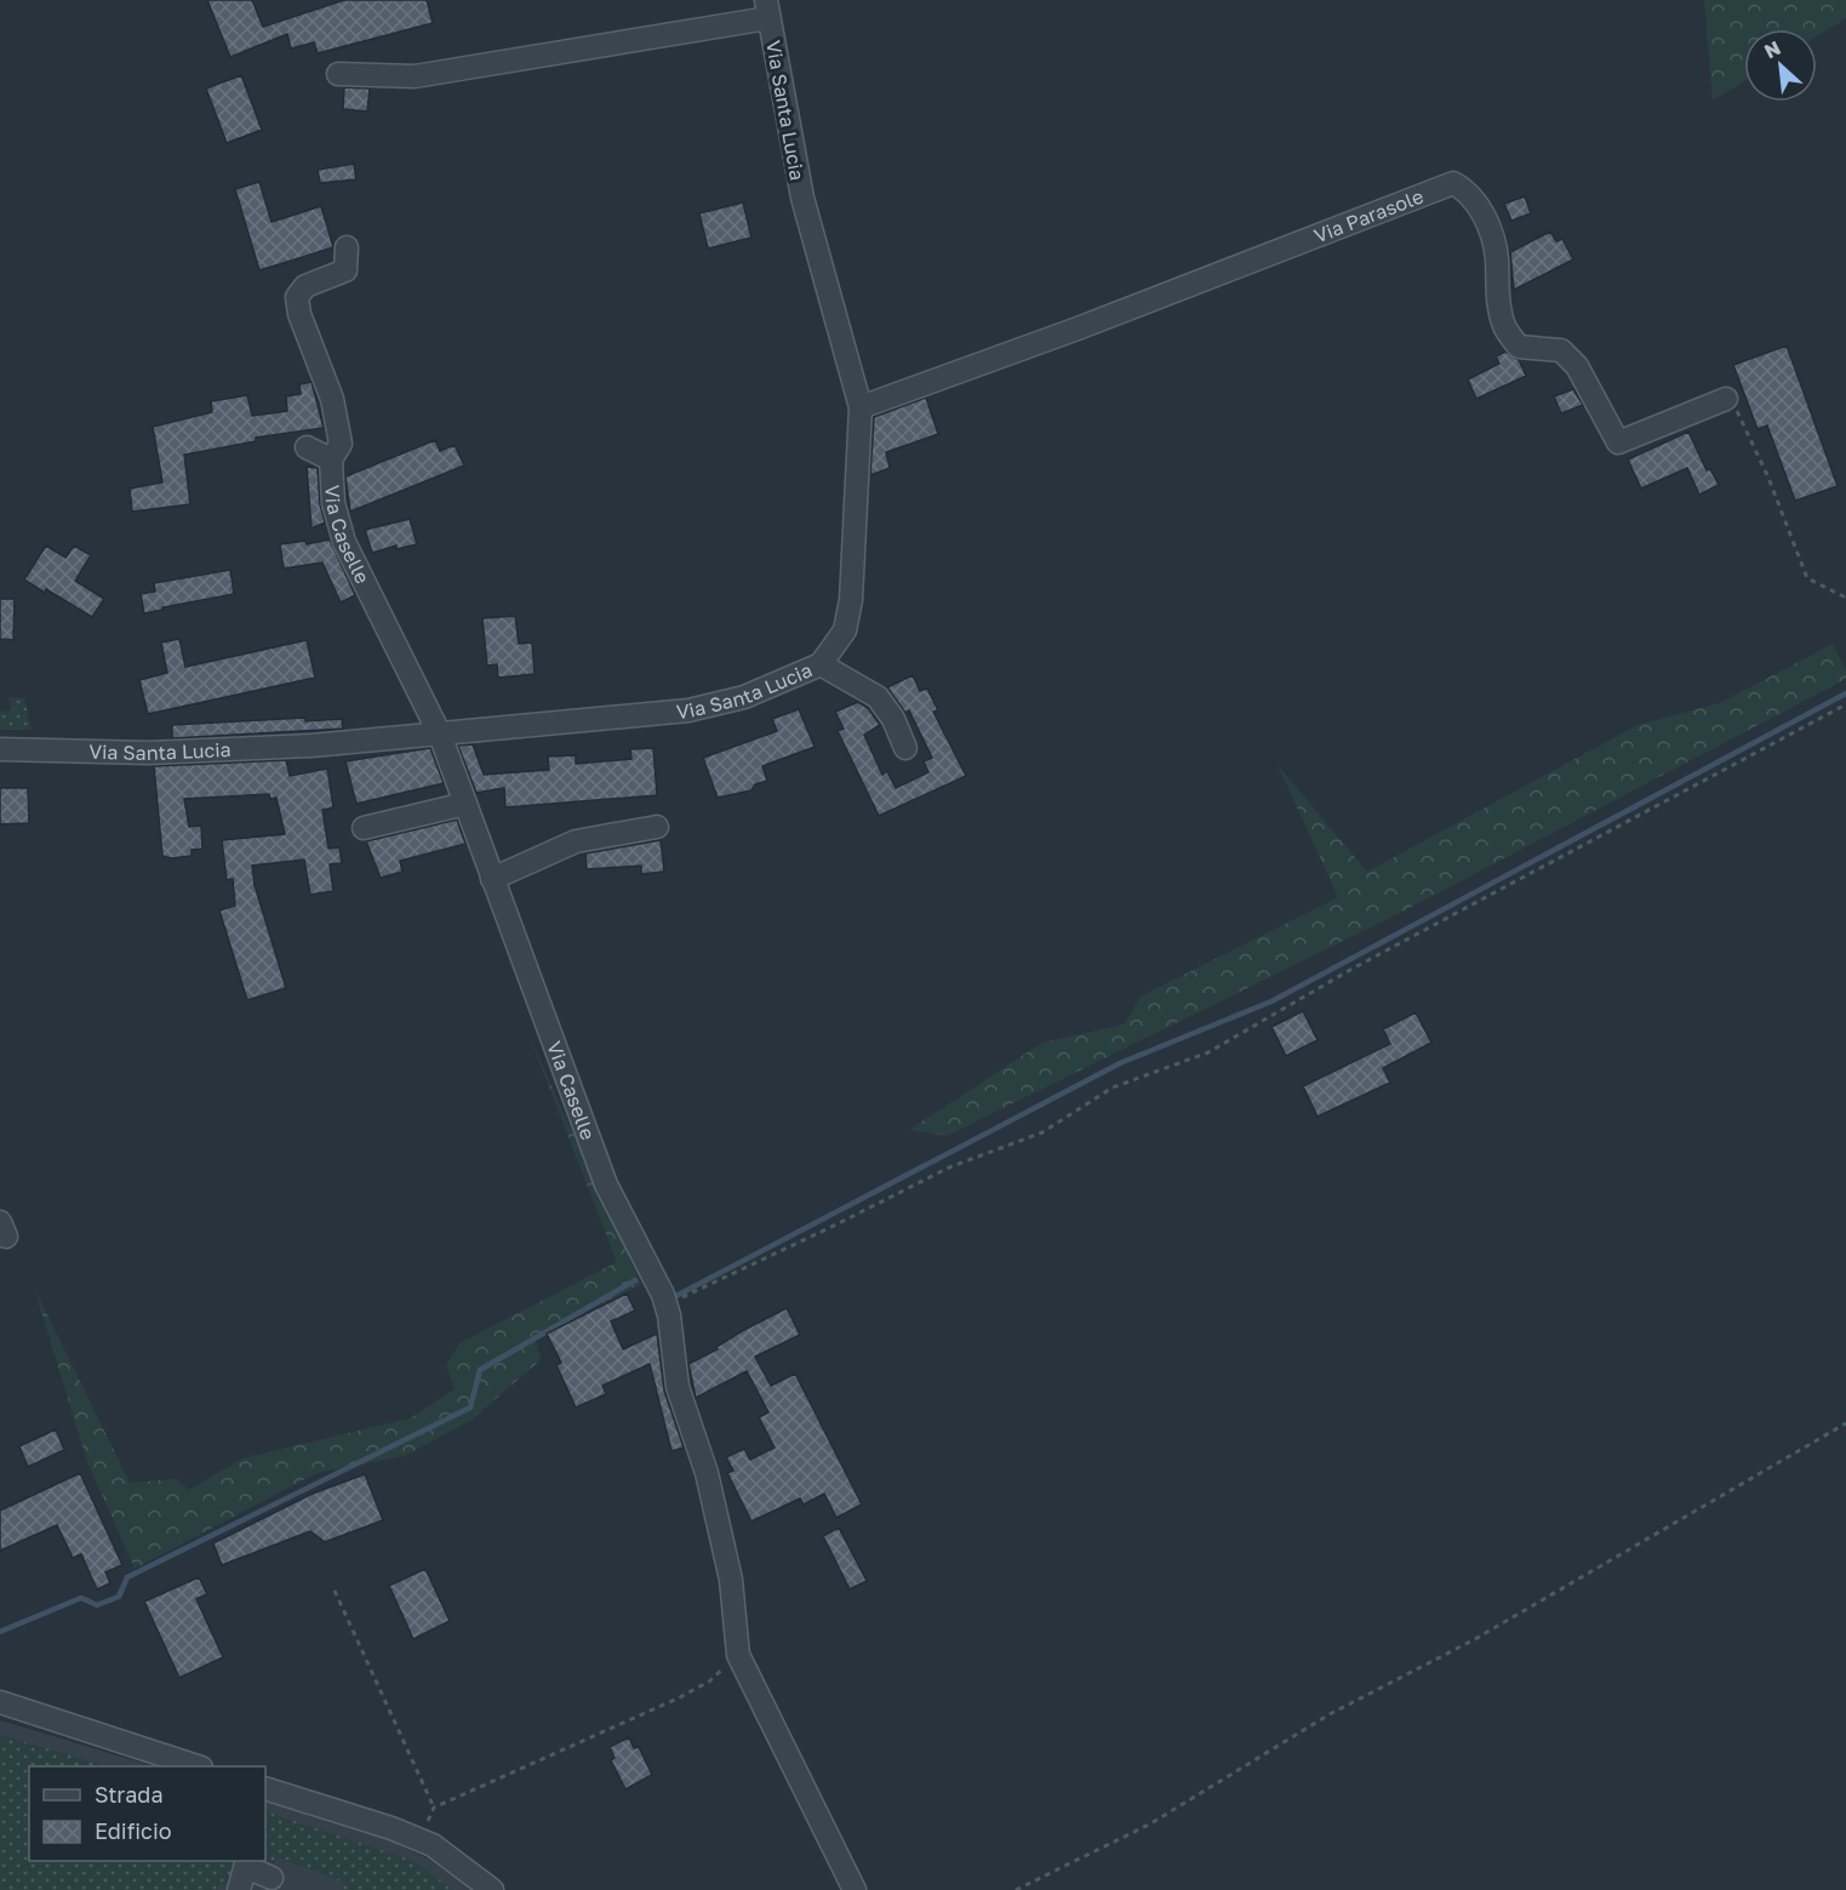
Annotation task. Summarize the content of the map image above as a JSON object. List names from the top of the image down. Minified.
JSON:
{"streets":{"street":["Via Santa Lucia","Via Parasole","Via Caselle"]},"crossings":[["Via Santa Lucia","Via Parasole"],["Via Santa Lucia","Via Caselle"]],"legend":["Strada","Edificio"],"north":"top left"}
